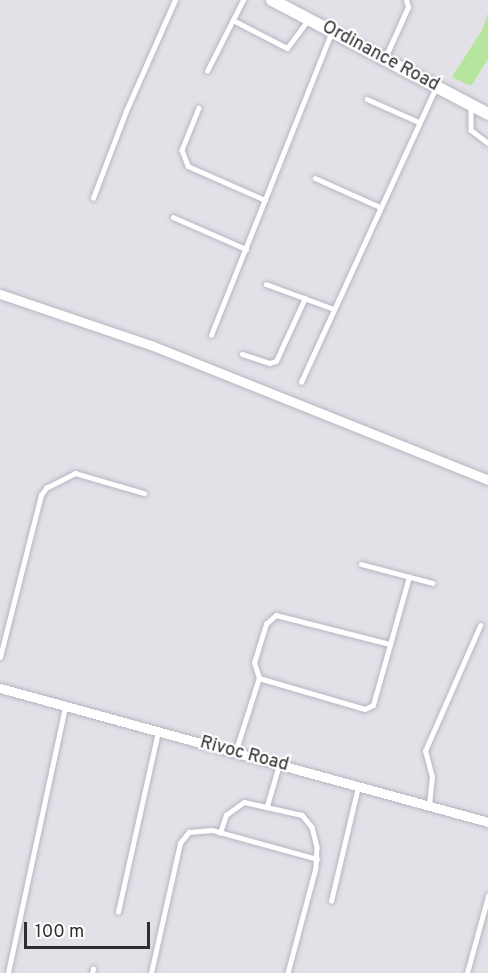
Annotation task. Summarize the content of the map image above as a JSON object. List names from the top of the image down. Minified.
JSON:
{"streets":{"street":["Ordinance Road","Rivoc Road"]},"scale_bar":"100 m"}
